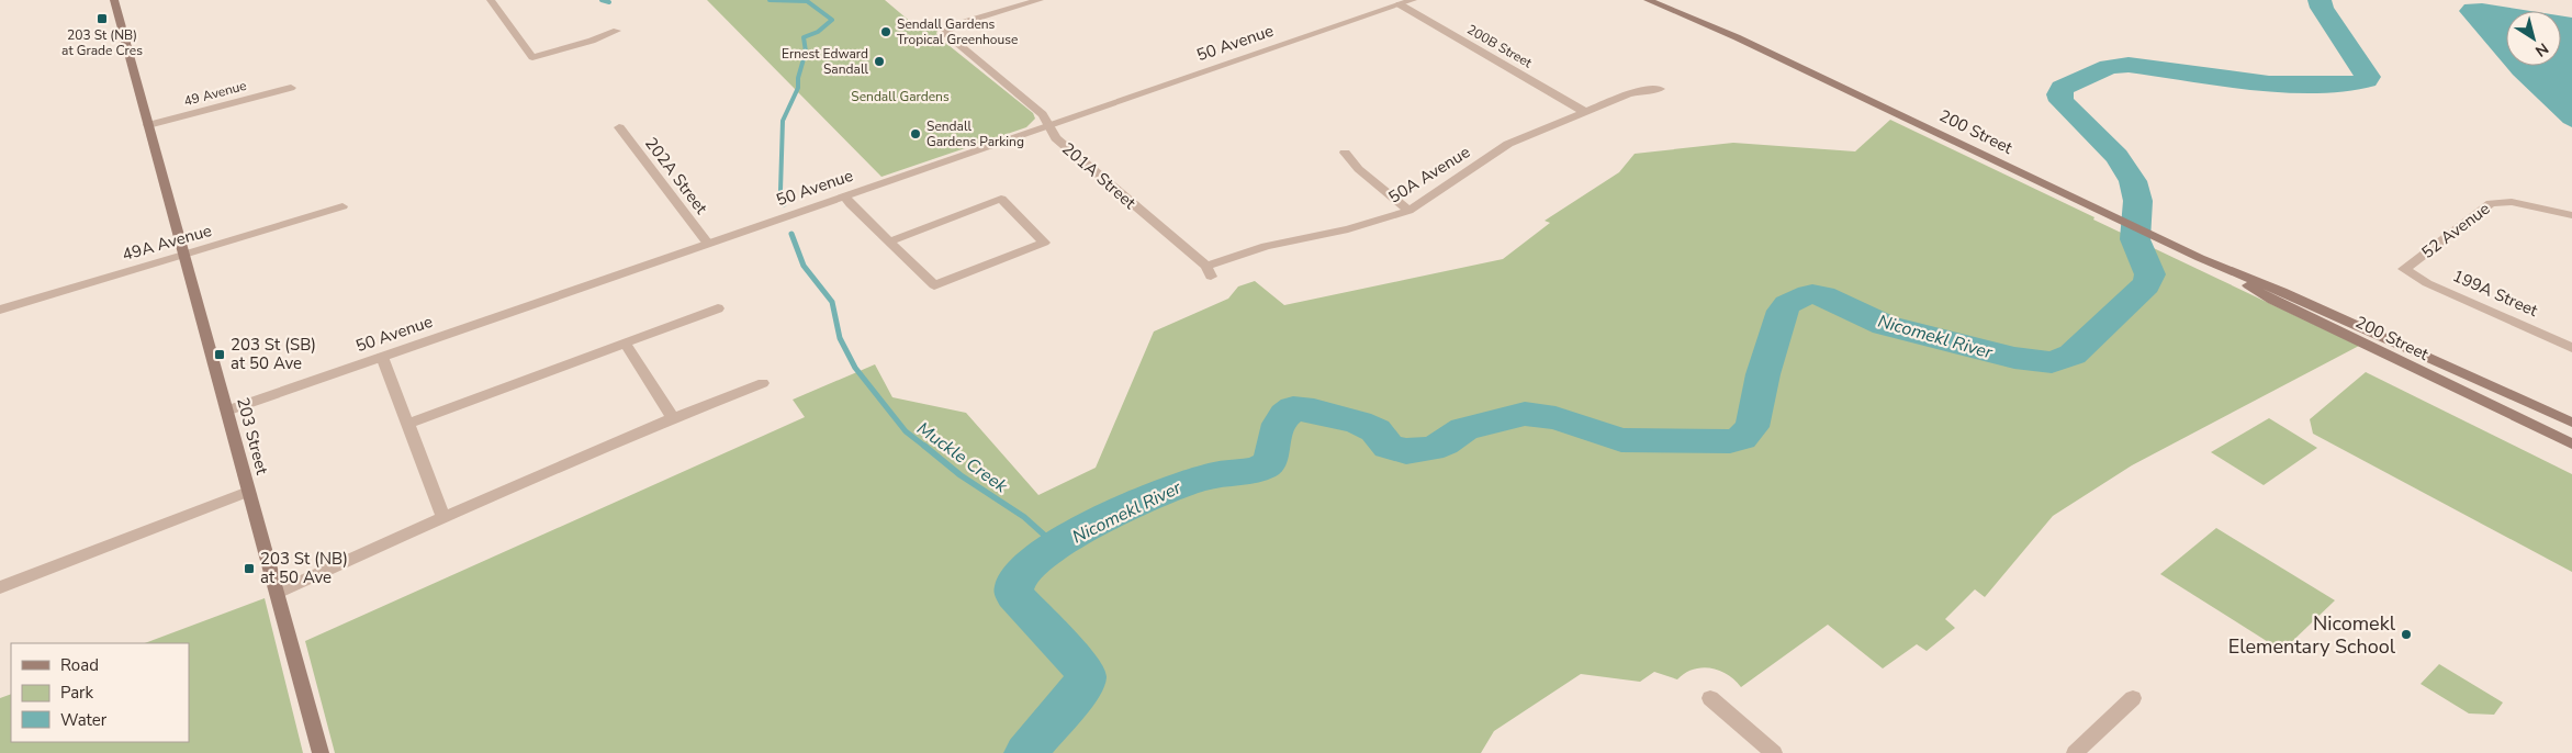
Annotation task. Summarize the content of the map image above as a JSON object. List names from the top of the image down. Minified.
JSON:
{"streets":{"main road":["200 Street","203 Street"],"street":["50 Avenue","200B Street","49 Avenue","50A Avenue","202A Street","201A Street","52 Avenue","49A Avenue","199A Street"]},"crossings":[["50 Avenue","200B Street"],["50 Avenue","202A Street"],["50 Avenue","201A Street"],["50 Avenue","203 Street"],["200B Street","50A Avenue"],["49 Avenue","203 Street"],["50A Avenue","201A Street"],["52 Avenue","199A Street"],["49A Avenue","203 Street"]],"water":["Nicomekl River","Muckle Creek"],"parks":["Sendall Gardens"],"places":{"transit":["203 St (NB) at Grade Cres","203 St (SB) at 50 Ave","203 St (NB) at 50 Ave"],"other":["Sendall Gardens Tropical Greenhouse","Ernest Edward Sandall","Sendall Gardens Parking","Nicomekl Elementary School"]},"legend":["Road","Park","Water"],"north":"bottom right"}
